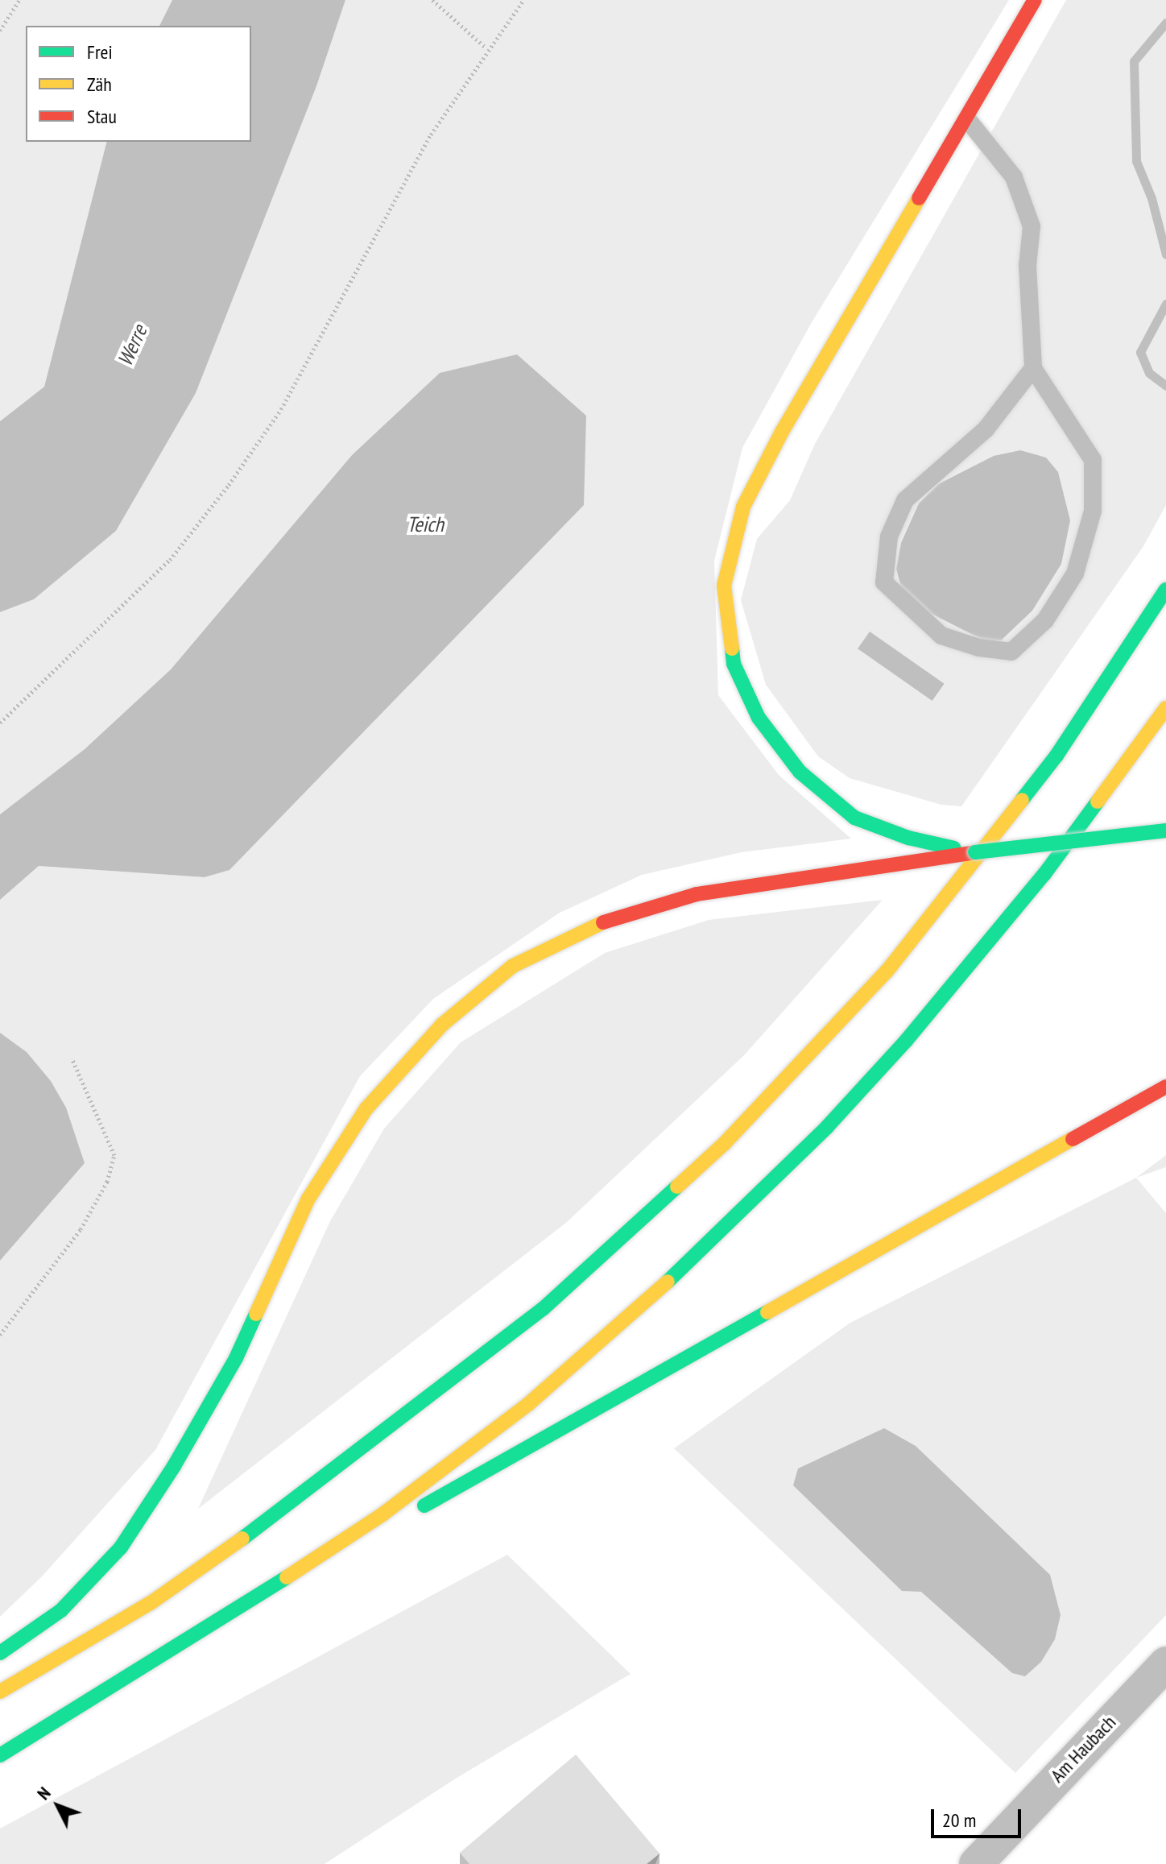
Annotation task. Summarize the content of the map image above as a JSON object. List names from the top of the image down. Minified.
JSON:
{"streets":{"street":["Am Haubach"]},"water":["Werre","Teich"],"legend":["Frei","Zäh","Stau"],"scale_bar":"20 m","north":"top left"}
